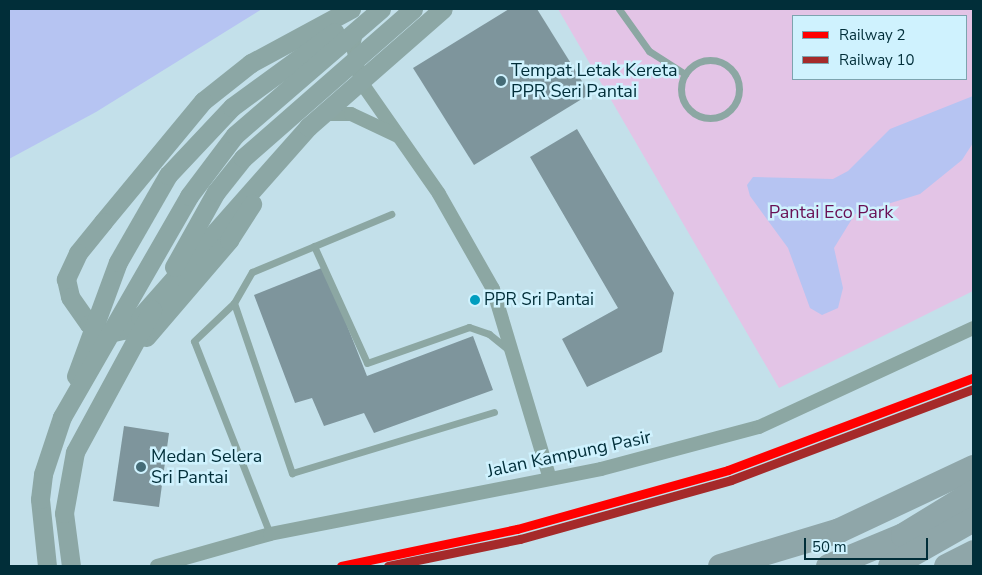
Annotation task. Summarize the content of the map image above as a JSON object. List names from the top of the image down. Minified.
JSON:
{"streets":{"street":["Jalan Kampung Pasir"]},"parks":["Pantai Eco Park"],"places":["Tempat Letak Kereta PPR Seri Pantai","PPR Sri Pantai","Medan Selera Sri Pantai"],"lines":["rail line 2","rail line 10"],"legend":["Railway 2","Railway 10"],"scale_bar":"50 m"}
